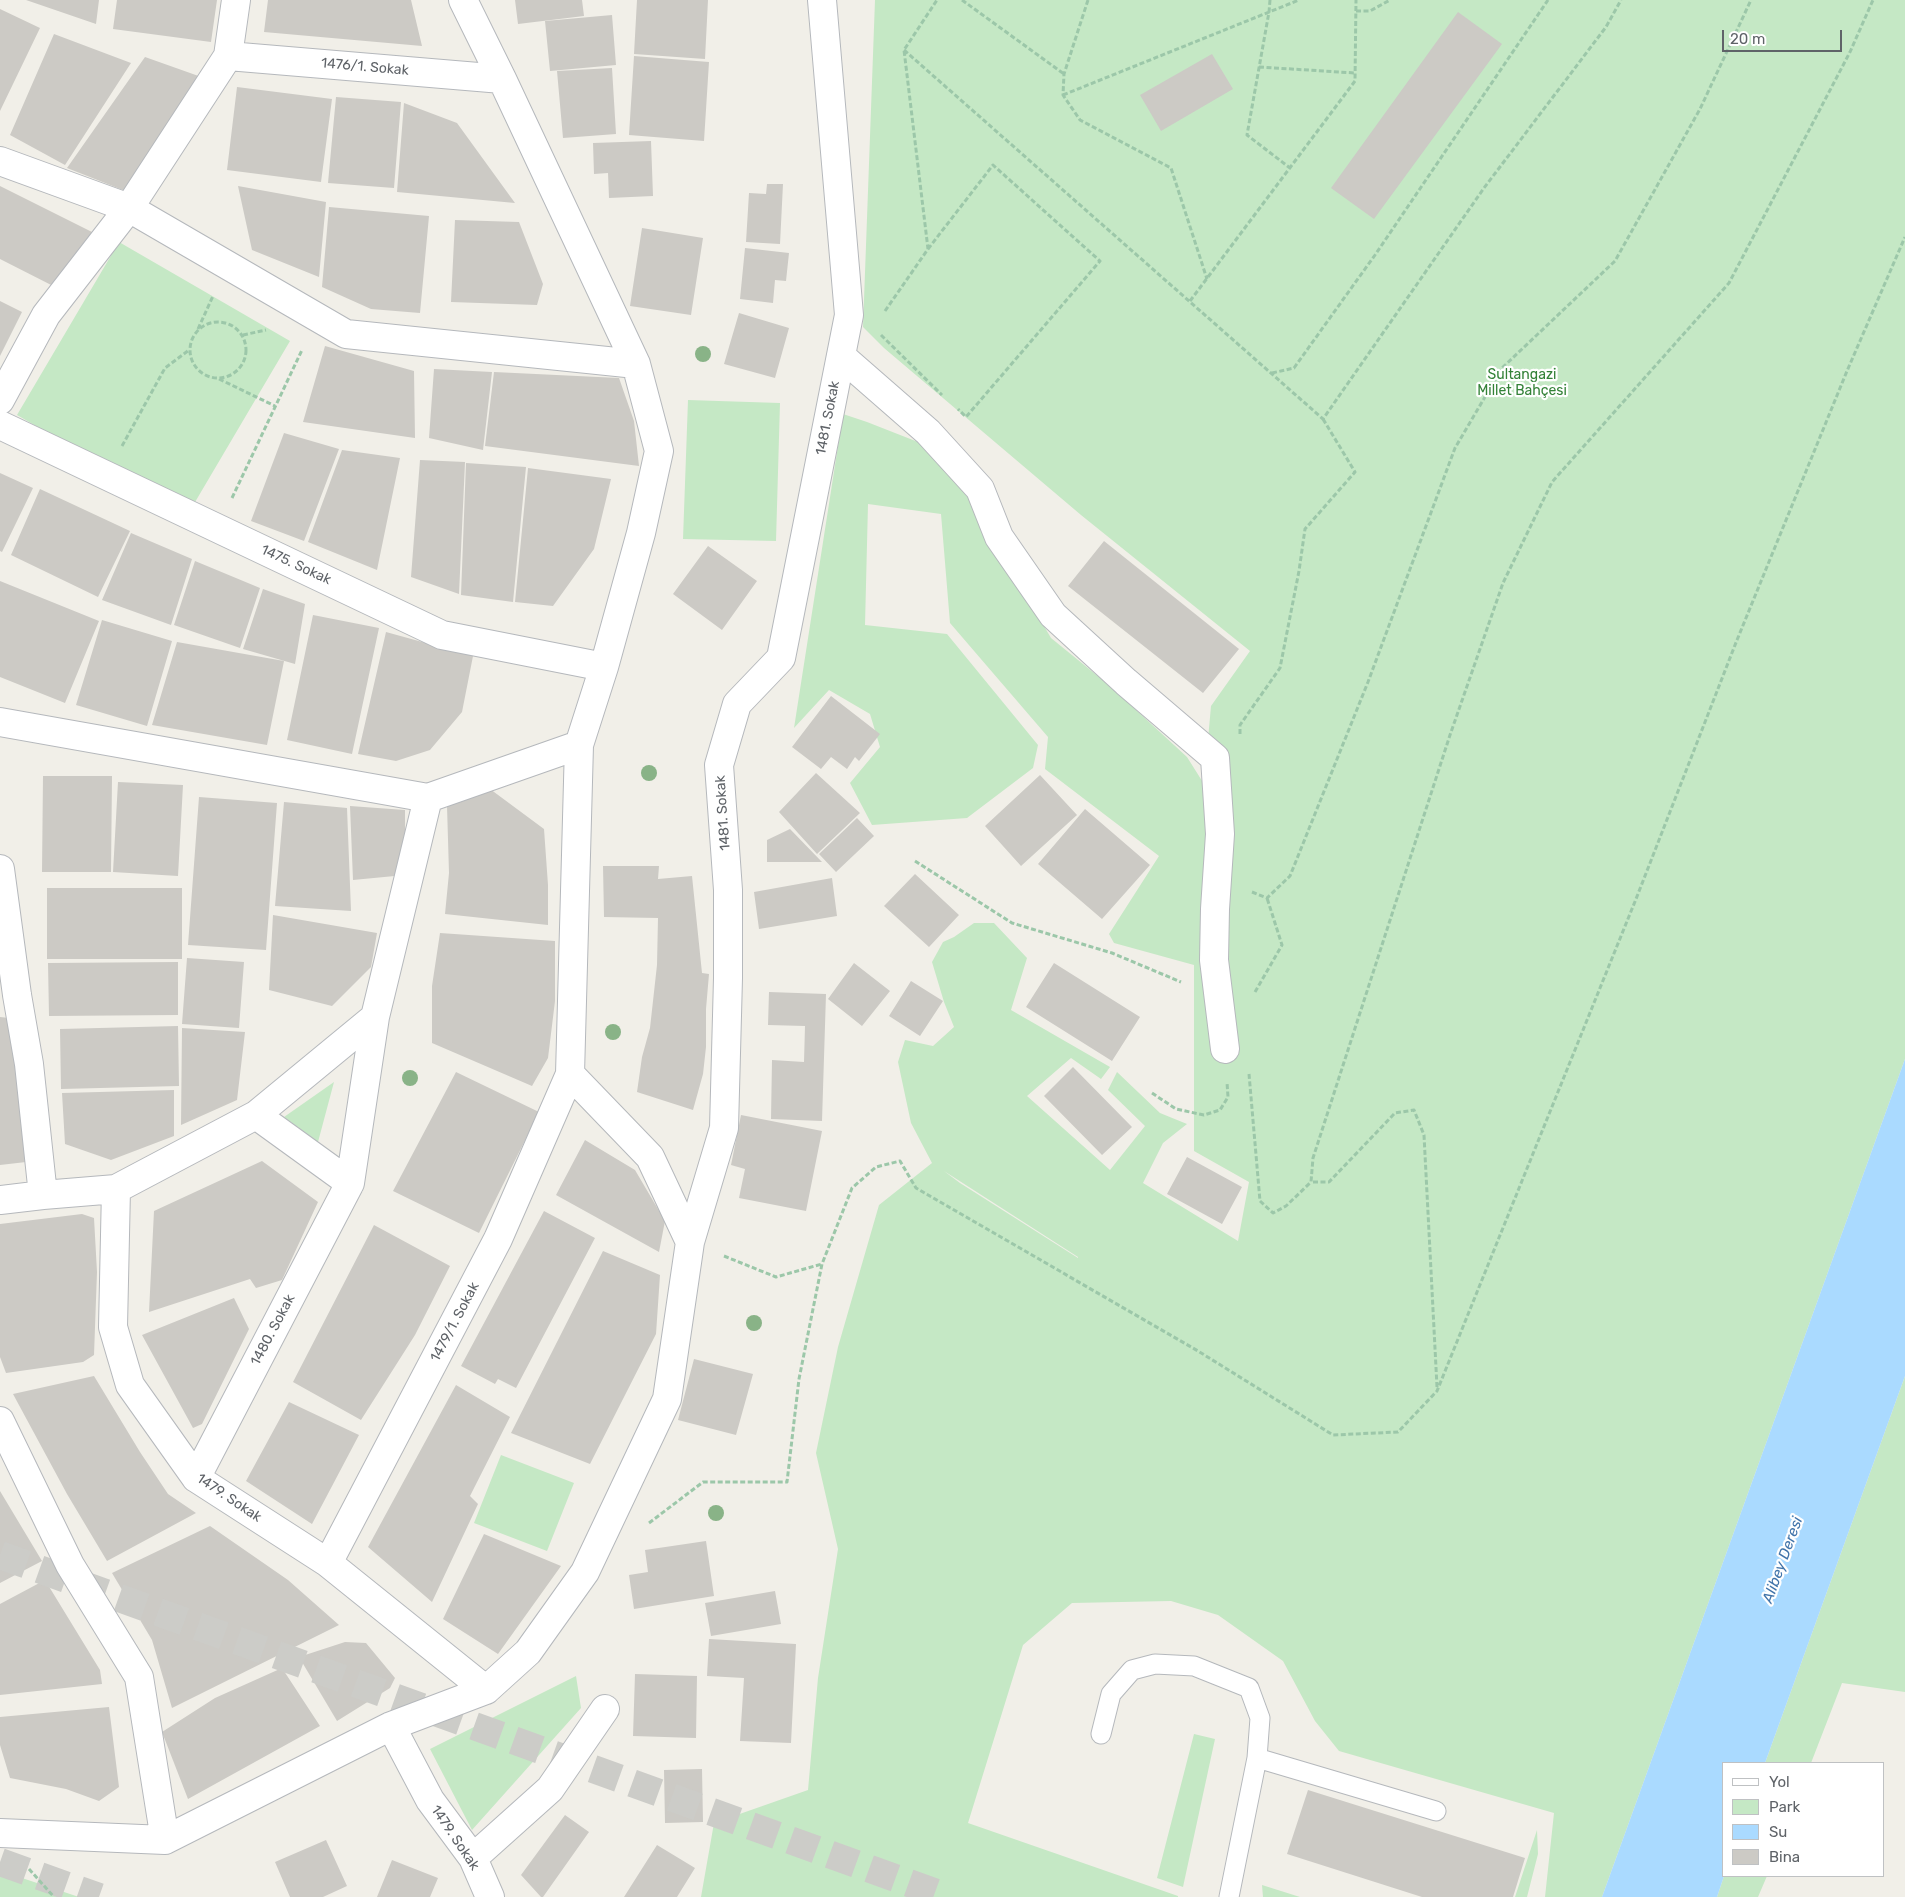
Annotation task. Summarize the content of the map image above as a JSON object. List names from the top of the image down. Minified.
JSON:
{"streets":{"street":["1476/1. Sokak","1481. Sokak","1475. Sokak","1479/1. Sokak","1480. Sokak","1479. Sokak"]},"crossings":[["1481. Sokak","1479. Sokak"],["1479/1. Sokak","1479. Sokak"],["1480. Sokak","1479. Sokak"]],"water":["Alibey Deresi"],"parks":["Sultangazi Millet Bahçesi"],"legend":["Yol","Park","Su","Bina"],"scale_bar":"20 m"}
